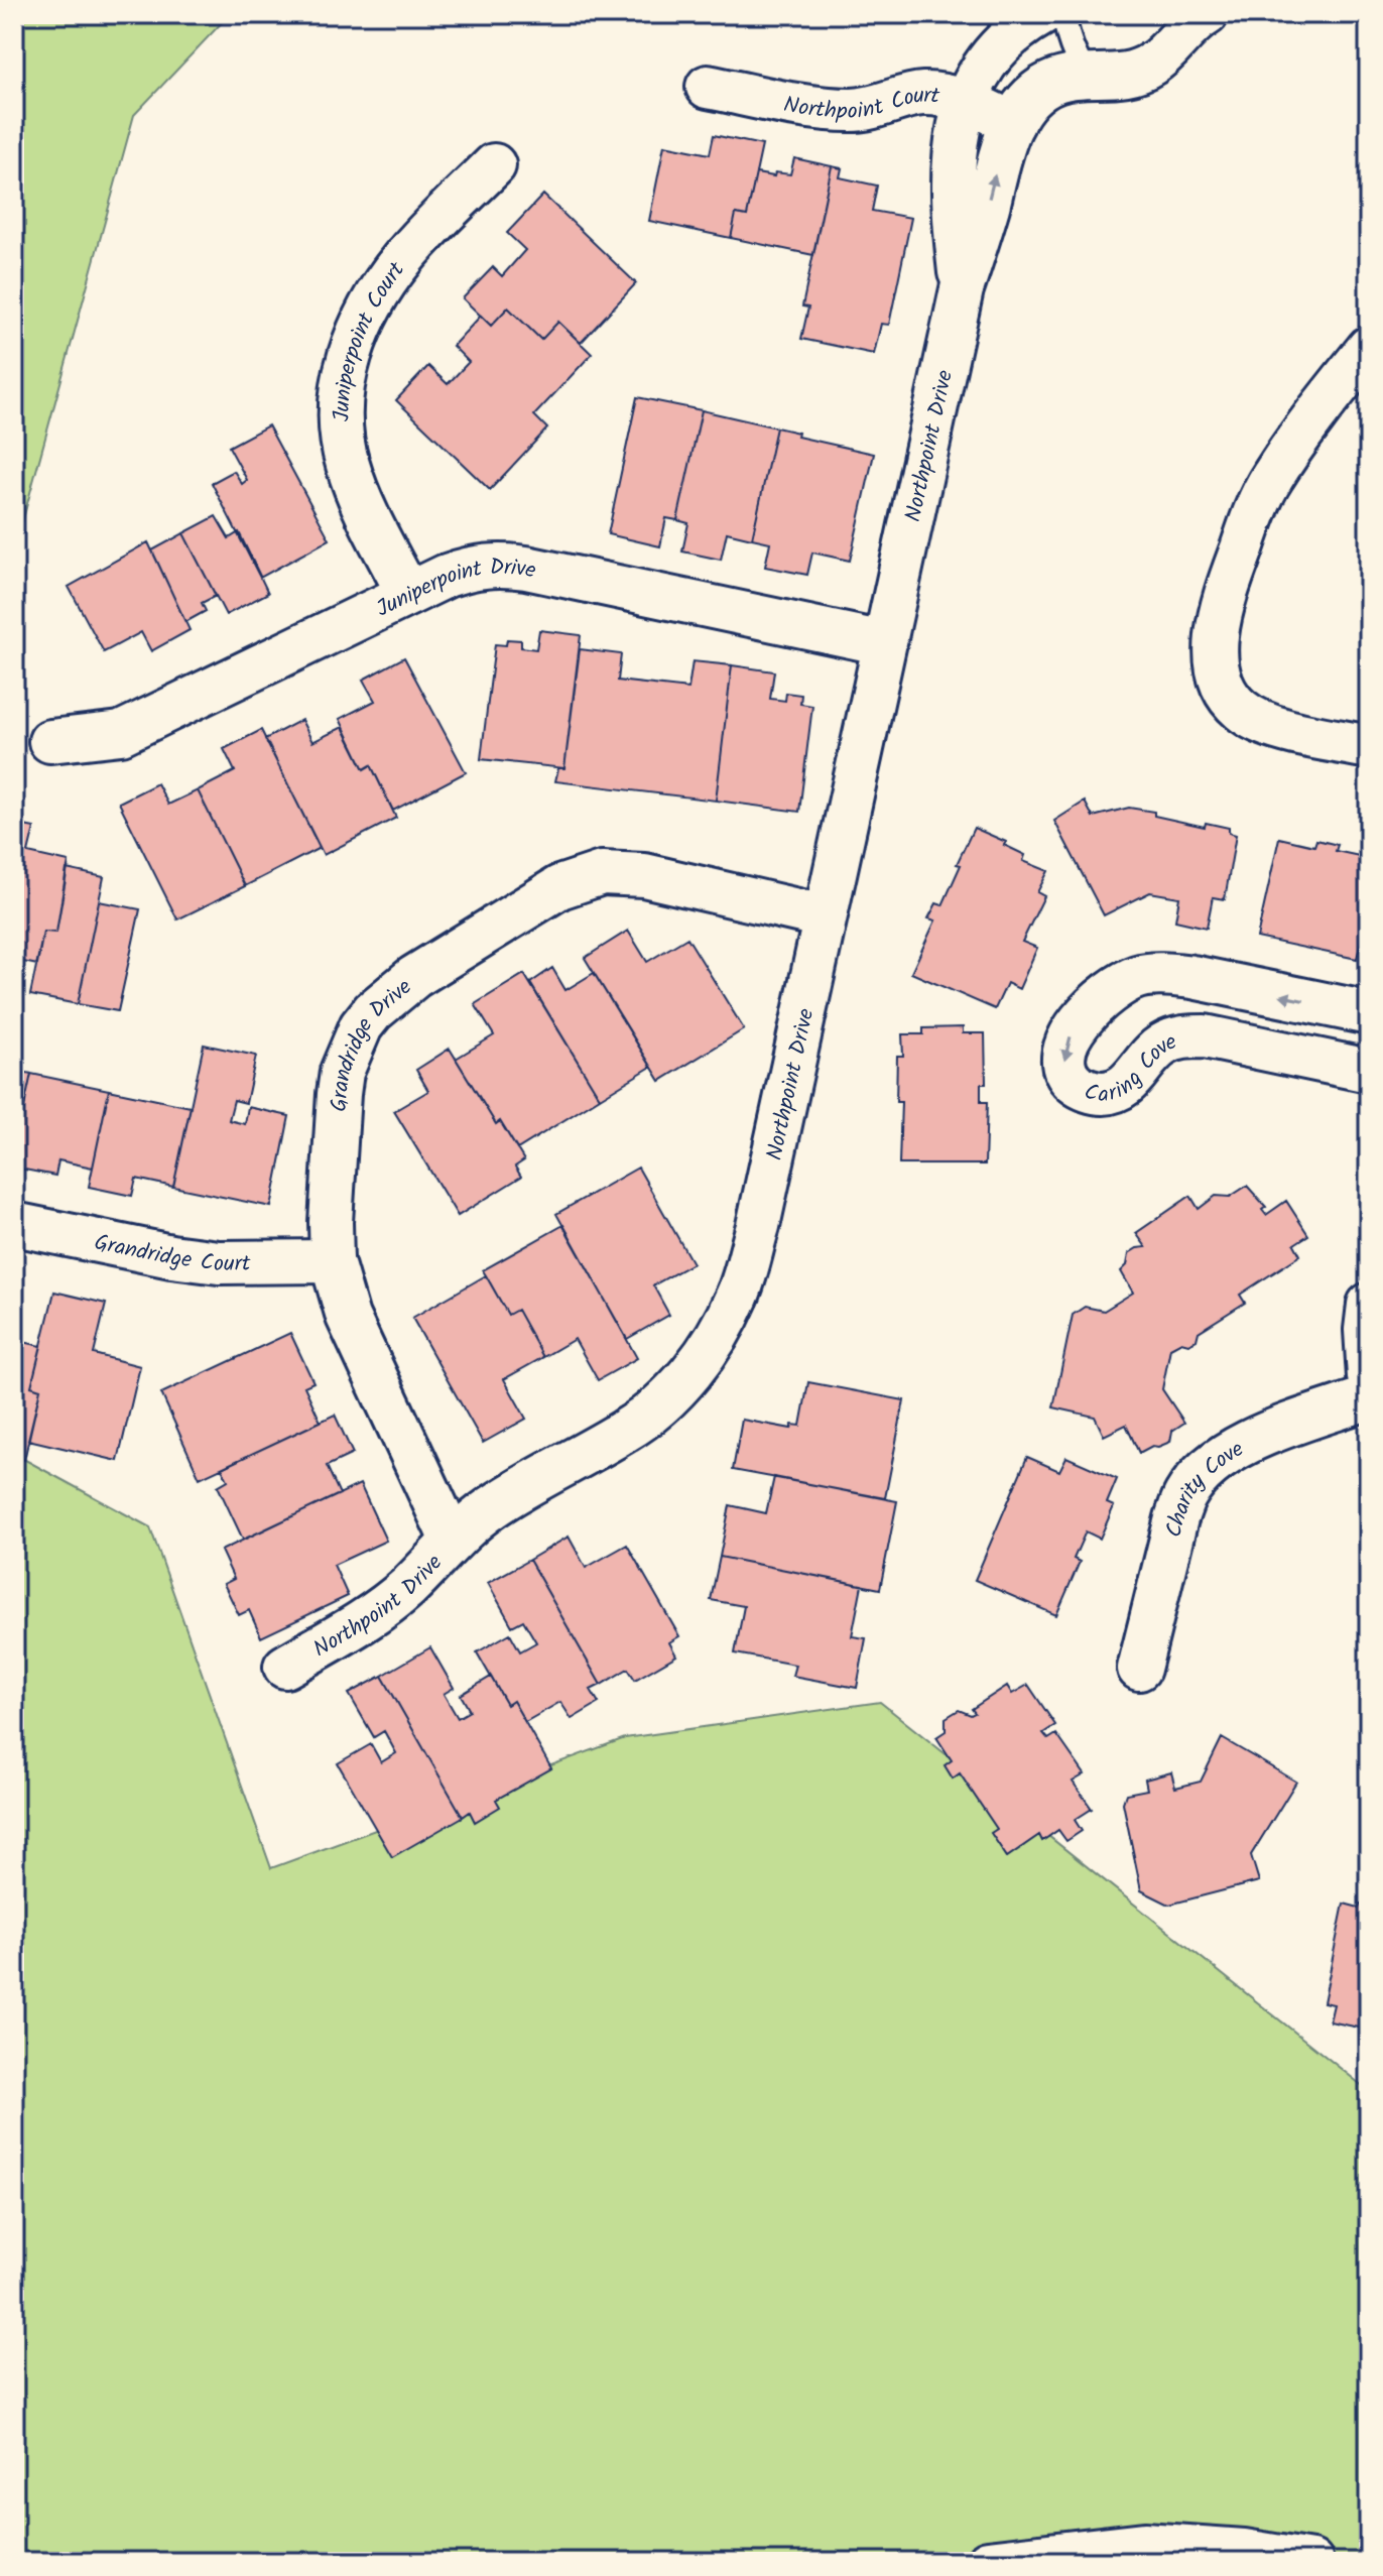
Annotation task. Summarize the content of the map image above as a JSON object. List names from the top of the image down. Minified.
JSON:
{"streets":{"street":["Northpoint Court","Juniperpoint Court","Northpoint Drive","Juniperpoint Drive","Grandridge Drive","Caring Cove","Grandridge Court","Charity Cove"]},"crossings":[["Northpoint Court","Northpoint Drive"],["Juniperpoint Court","Juniperpoint Drive"],["Northpoint Drive","Juniperpoint Drive"],["Northpoint Drive","Grandridge Drive"],["Grandridge Drive","Grandridge Court"]]}
